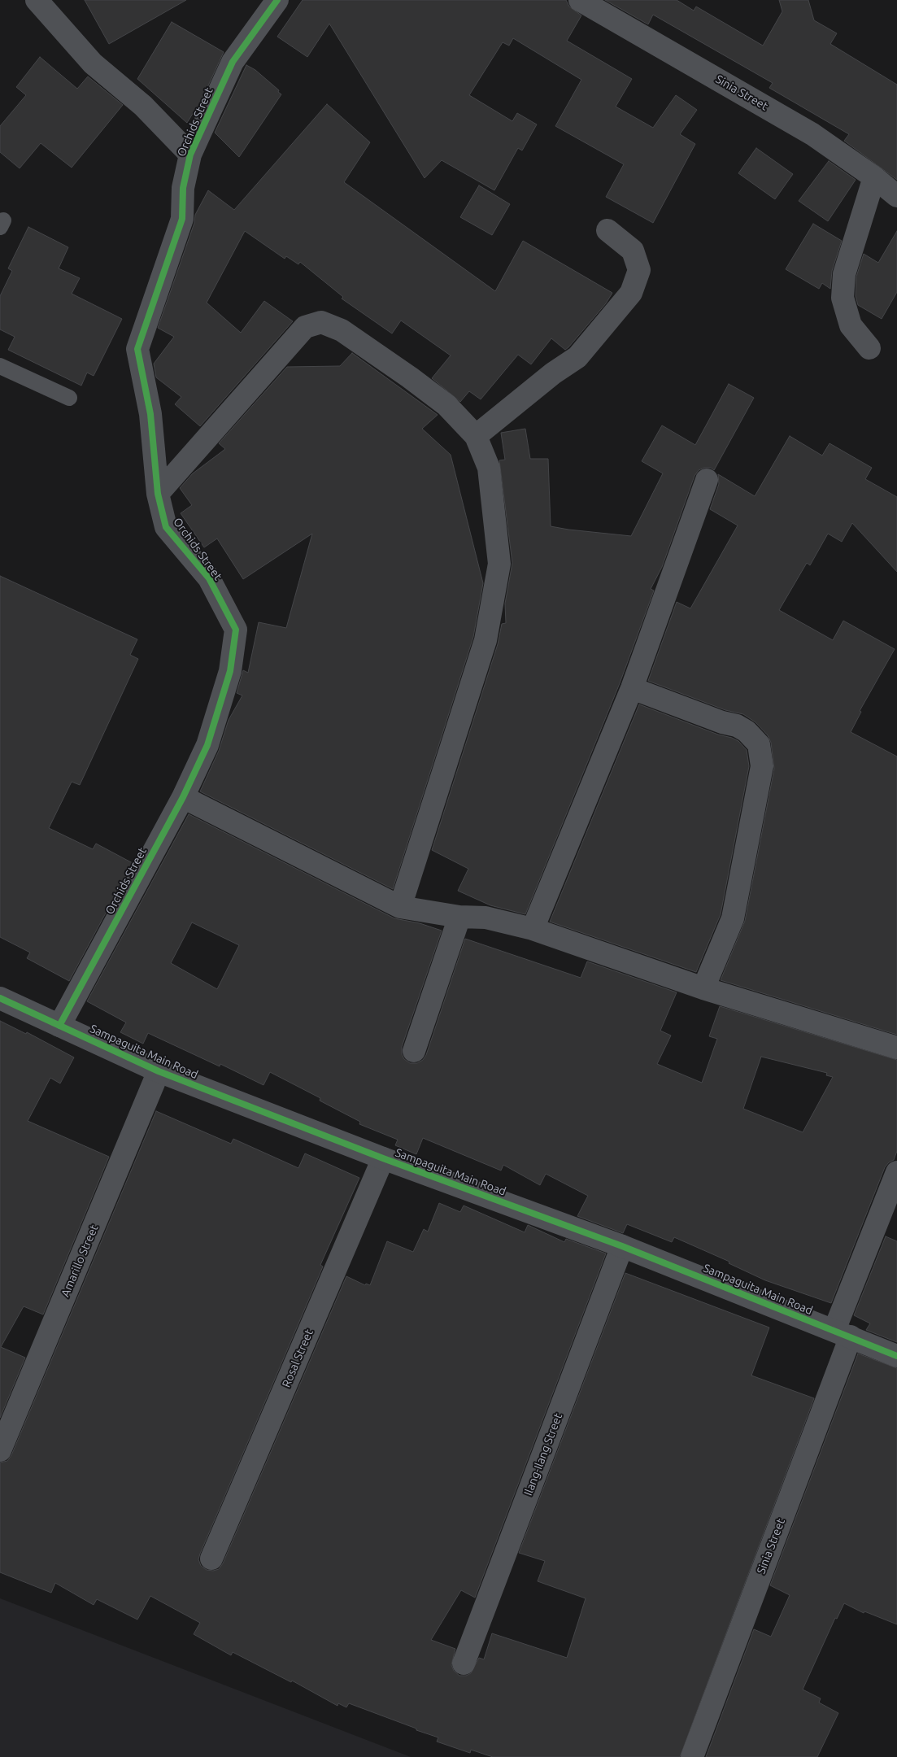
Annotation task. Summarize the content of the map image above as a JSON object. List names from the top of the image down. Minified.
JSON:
{"streets":{"street":["Sinia Street","Orchids Street","Sampaguita Main Road","Amarillo Street","Rosal Street","Ilang-Ilang Street"]},"crossings":[["Sinia Street","Sampaguita Main Road"],["Orchids Street","Sampaguita Main Road"],["Sampaguita Main Road","Amarillo Street"],["Sampaguita Main Road","Rosal Street"],["Sampaguita Main Road","Ilang-Ilang Street"]]}
